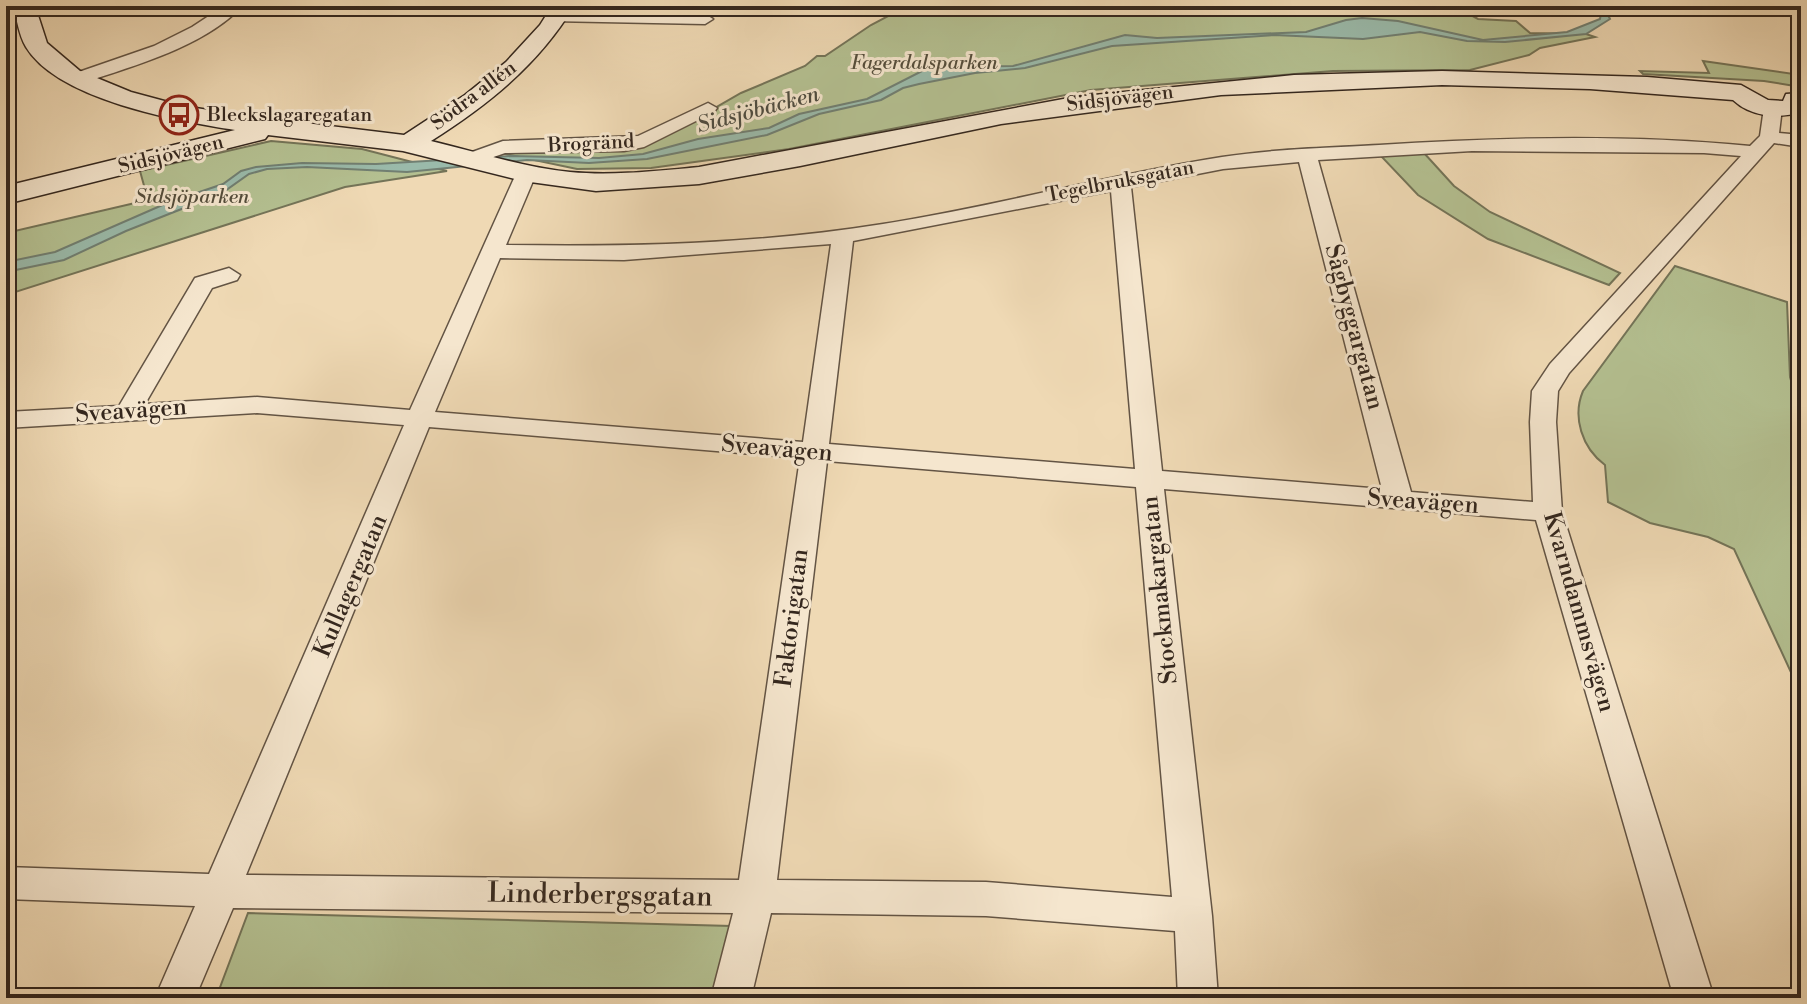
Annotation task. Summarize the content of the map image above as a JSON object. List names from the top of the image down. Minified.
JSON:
{"streets":{"main road":["Södra allén","Sidsjövägen"],"street":["Brogränd","Tegelbruksgatan","Sågbyggargatan","Sveavägen","Kullagergatan","Stockmakargatan","Kvarndammsvägen","Faktorigatan","Linderbergsgatan"]},"crossings":[["Södra allén","Sidsjövägen"],["Sidsjövägen","Brogränd"],["Sidsjövägen","Kullagergatan"],["Brogränd","Kullagergatan"],["Tegelbruksgatan","Sågbyggargatan"],["Tegelbruksgatan","Kullagergatan"],["Tegelbruksgatan","Stockmakargatan"],["Tegelbruksgatan","Kvarndammsvägen"],["Tegelbruksgatan","Faktorigatan"],["Sågbyggargatan","Sveavägen"],["Sveavägen","Kullagergatan"],["Sveavägen","Stockmakargatan"],["Sveavägen","Kvarndammsvägen"],["Sveavägen","Faktorigatan"],["Kullagergatan","Linderbergsgatan"],["Stockmakargatan","Linderbergsgatan"],["Faktorigatan","Linderbergsgatan"]],"water":["Sidsjöbäcken"],"parks":["Fagerdalsparken","Sidsjöparken"],"places":{"bus stop":["Bleckslagaregatan"]}}
